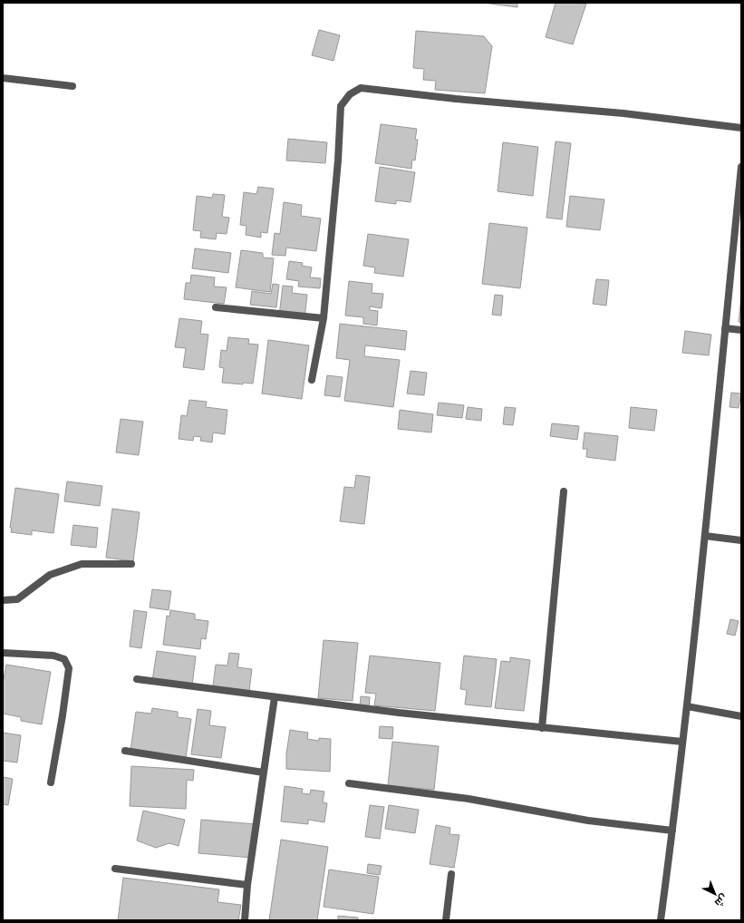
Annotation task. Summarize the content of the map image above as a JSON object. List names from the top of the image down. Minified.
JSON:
{"north":"bottom right"}
